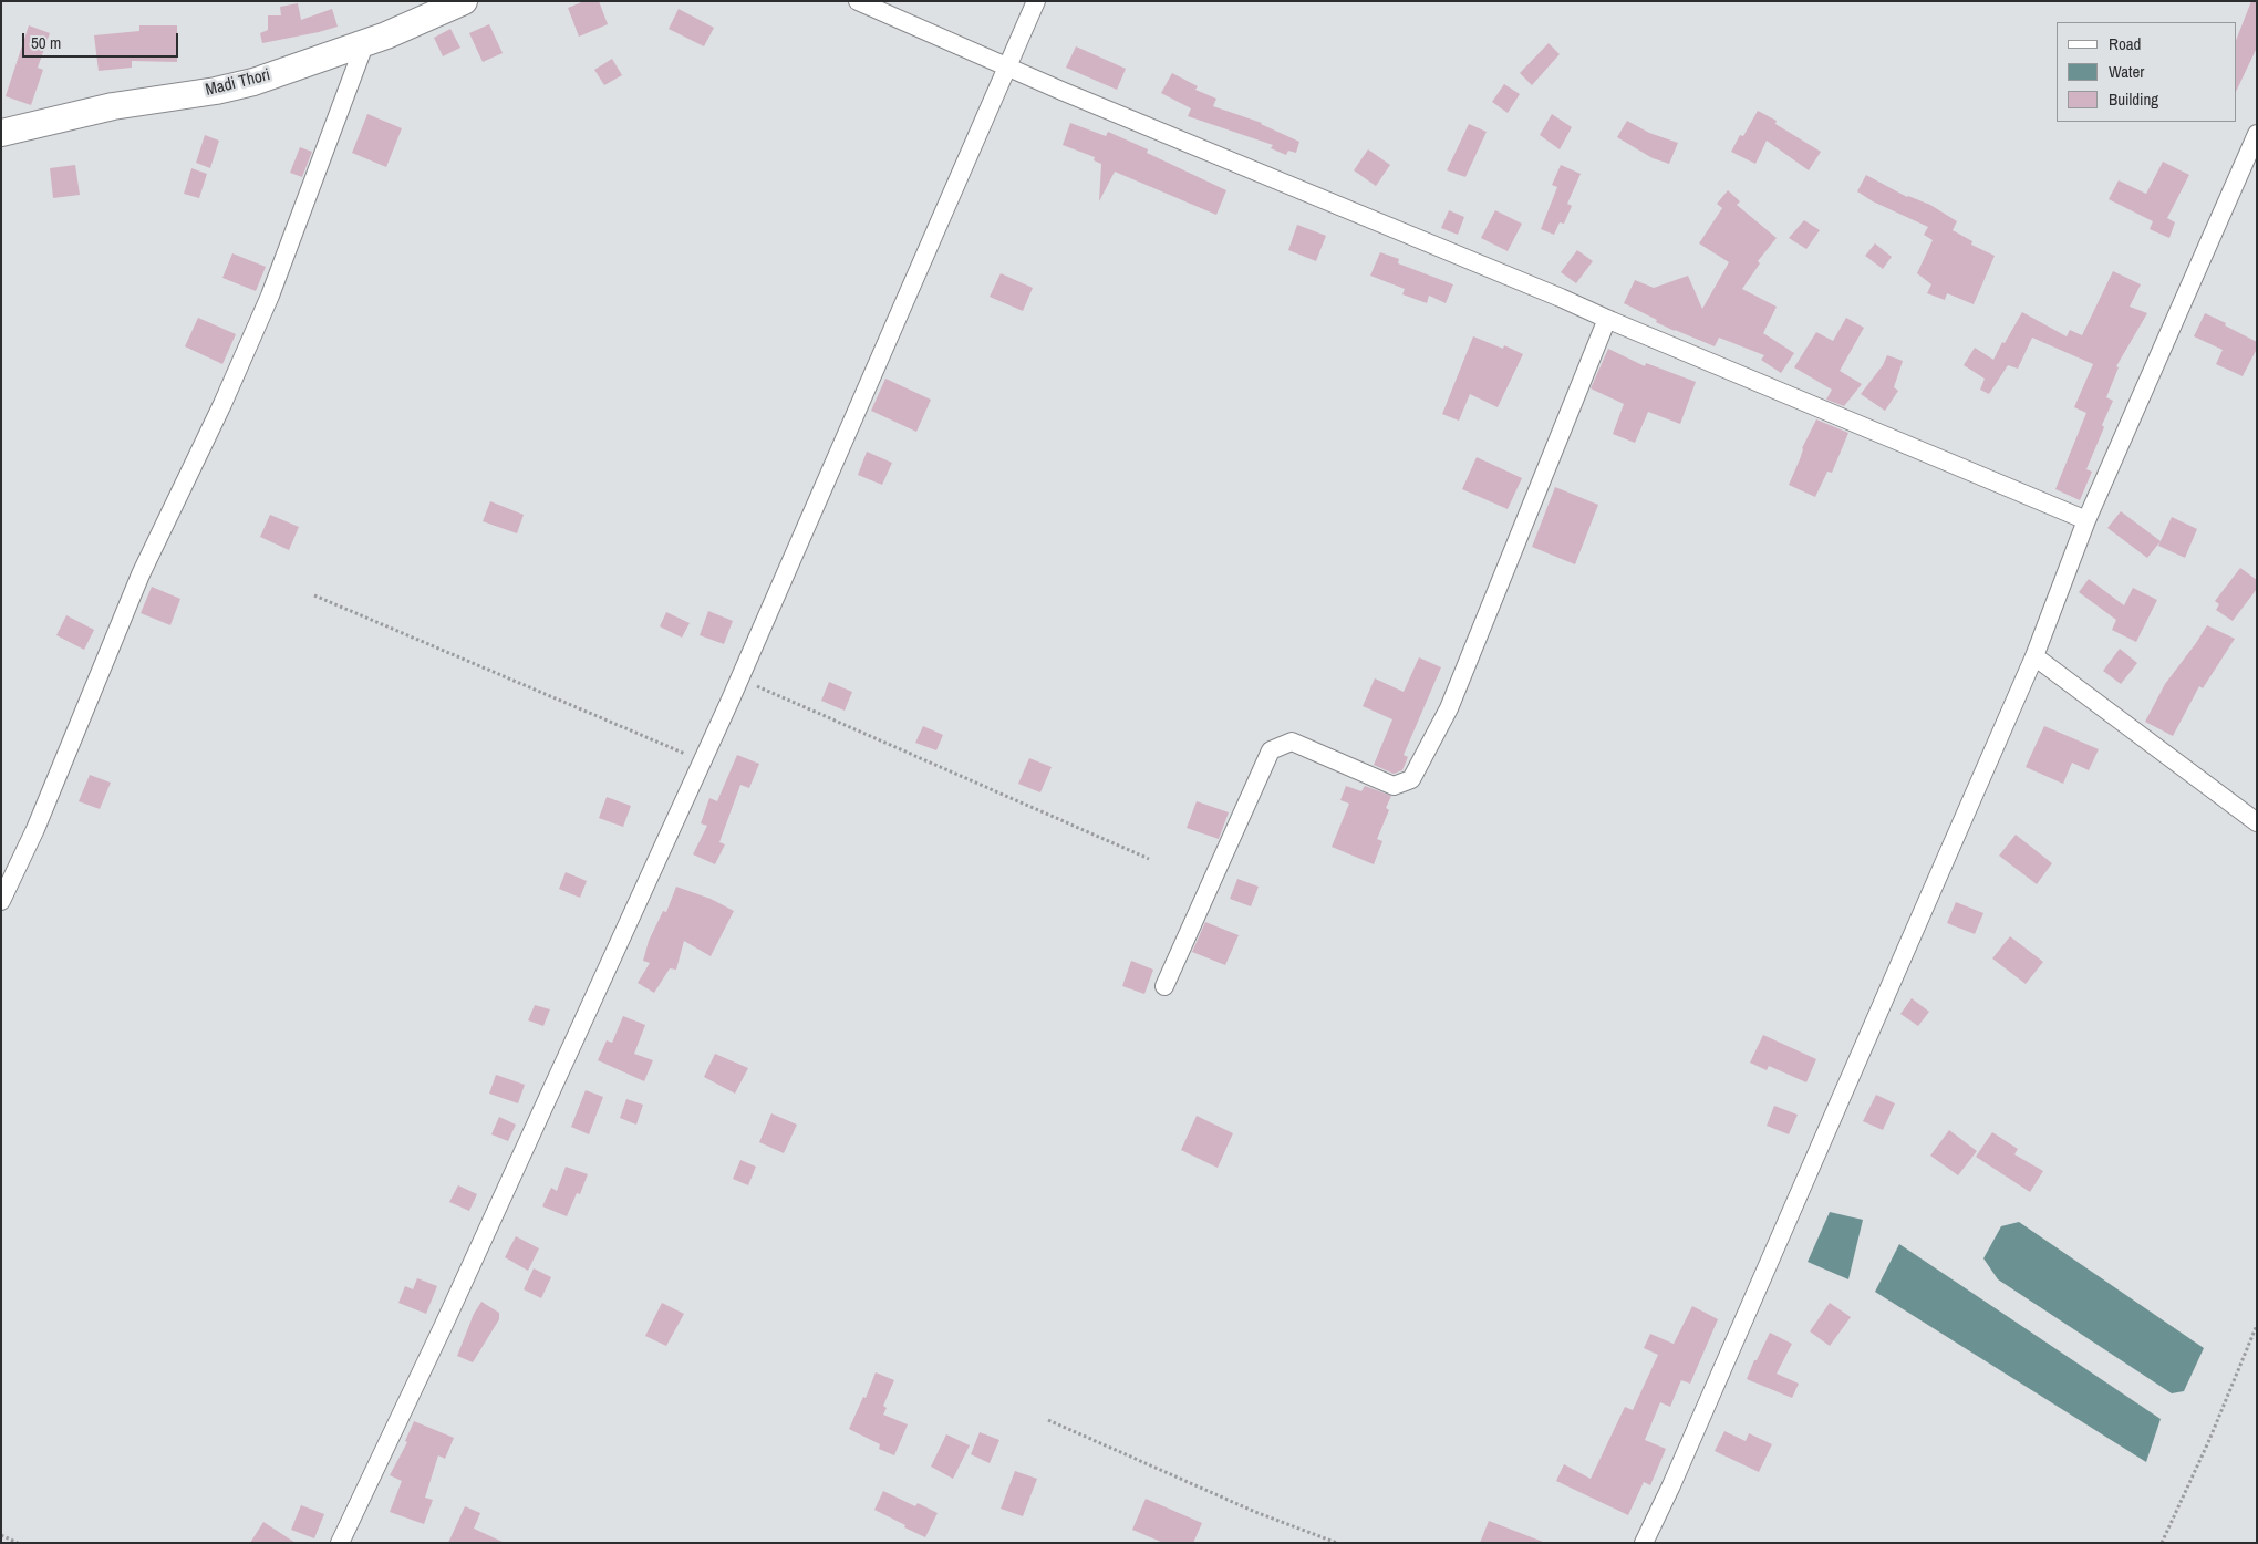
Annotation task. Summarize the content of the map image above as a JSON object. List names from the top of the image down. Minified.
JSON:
{"streets":{"main road":["Madi Thori"]},"legend":["Road","Water","Building"],"scale_bar":"50 m"}
